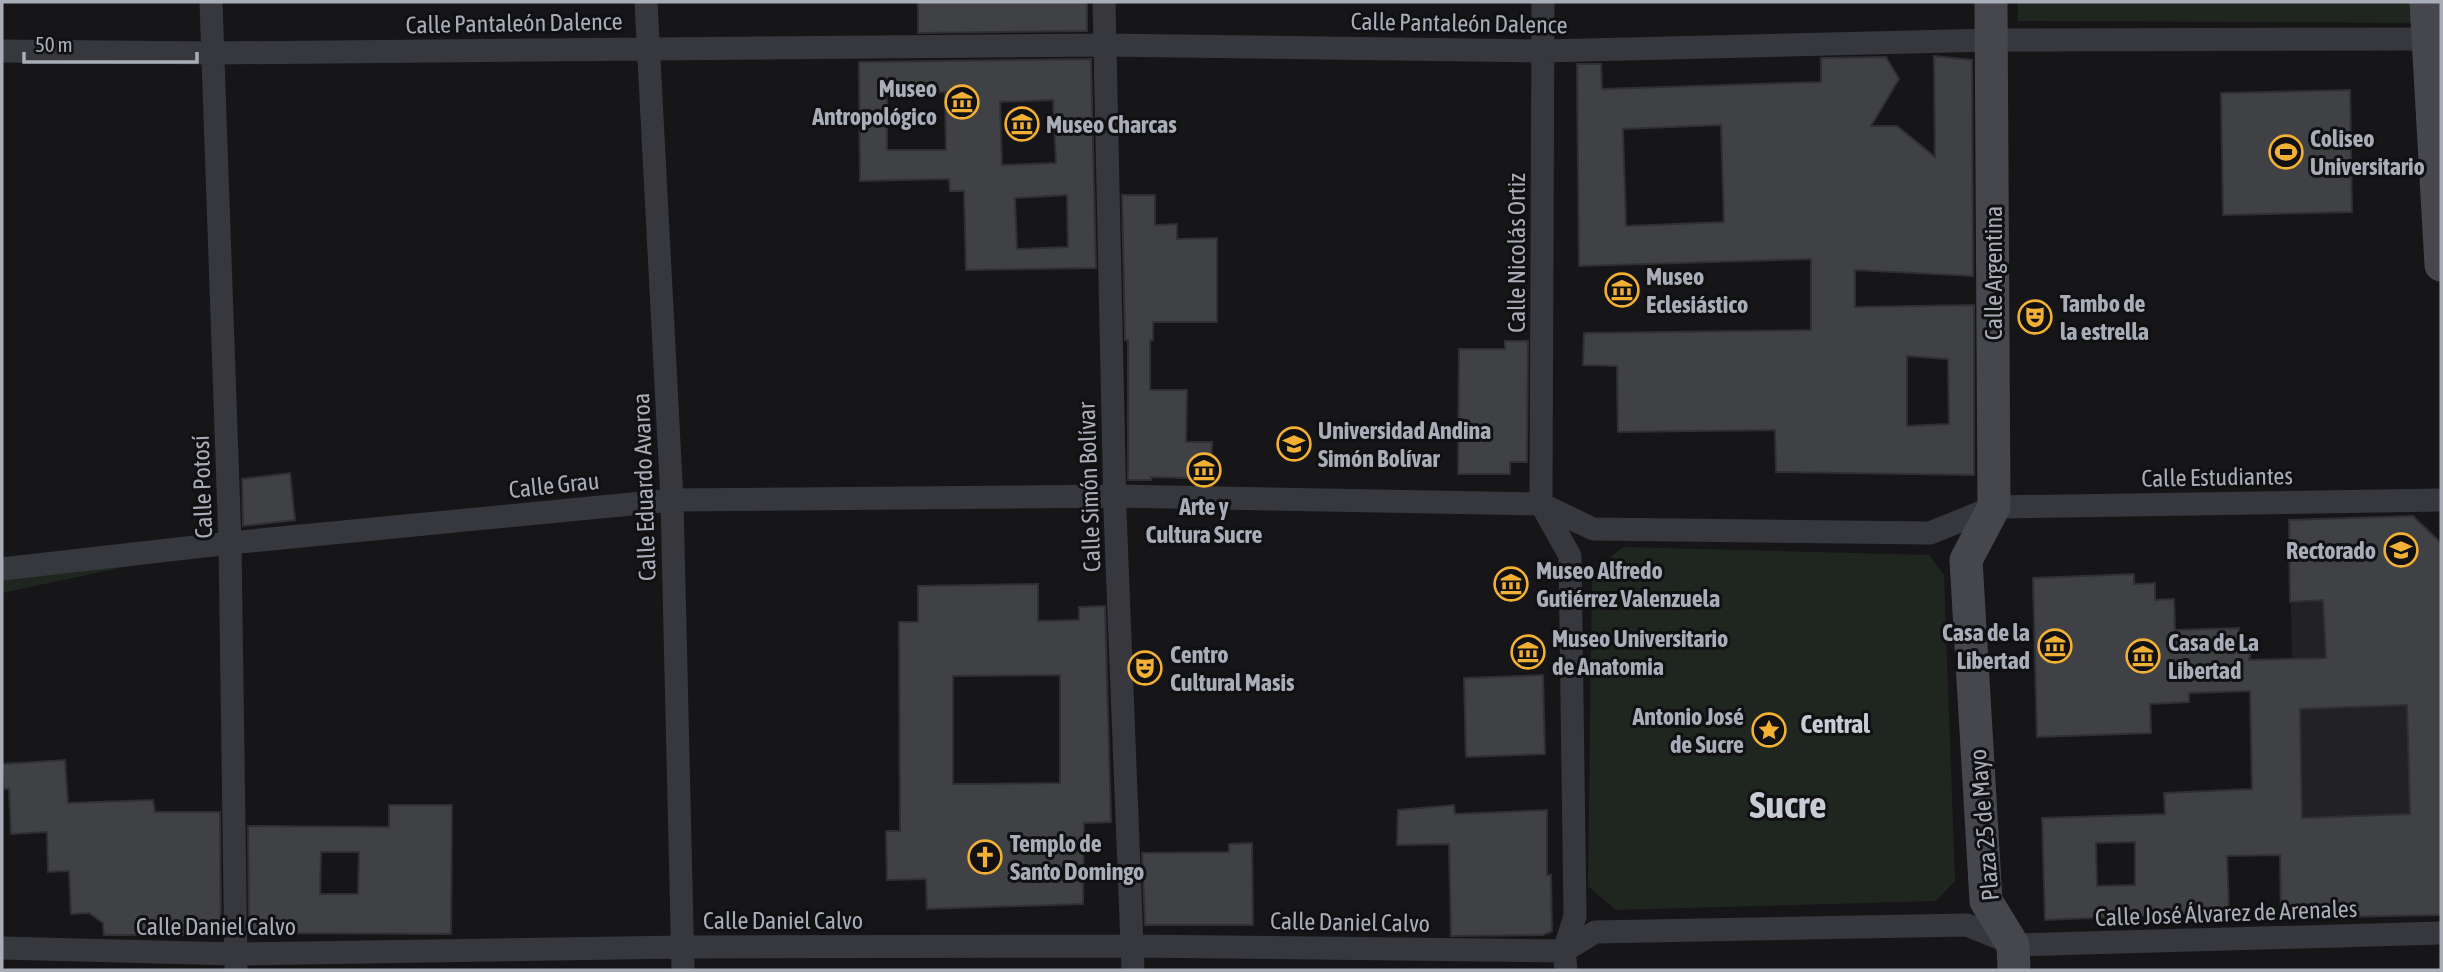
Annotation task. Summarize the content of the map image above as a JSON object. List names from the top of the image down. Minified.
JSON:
{"streets":{"main road":["Calle Argentina","Plaza 25 de Mayo"],"street":["Calle Pantaleón Dalence","Calle Nicolás Ortiz","Calle Estudiantes","Calle Grau","Calle Potosí","Calle Eduardo Avaroa","Calle Simón Bolívar","Calle José Álvarez de Arenales","Calle Daniel Calvo"]},"crossings":[["Calle Pantaleón Dalence","Calle Nicolás Ortiz"],["Calle Pantaleón Dalence","Calle Argentina"],["Calle Pantaleón Dalence","Calle Potosí"],["Calle Pantaleón Dalence","Calle Eduardo Avaroa"],["Calle Pantaleón Dalence","Calle Simón Bolívar"],["Calle Nicolás Ortiz","Calle Grau"],["Calle Argentina","Calle Estudiantes"],["Calle Argentina","Plaza 25 de Mayo"],["Calle Estudiantes","Plaza 25 de Mayo"],["Calle Grau","Calle Potosí"],["Calle Grau","Calle Eduardo Avaroa"],["Calle Grau","Calle Simón Bolívar"],["Calle Potosí","Calle Daniel Calvo"],["Calle Eduardo Avaroa","Calle Daniel Calvo"],["Calle Simón Bolívar","Calle Daniel Calvo"],["Plaza 25 de Mayo","Calle José Álvarez de Arenales"],["Plaza 25 de Mayo","Calle Daniel Calvo"]],"districts":["Central","Sucre"],"places":{"museum":["Museo Antropológico","Museo Charcas","Museo Eclesiástico","Arte y Cultura Sucre","Museo Alfredo Gutiérrez Valenzuela","Casa de la Libertad","Museo Universitario de Anatomia","Casa de La Libertad"],"sports":["Coliseo Universitario"],"theatre":["Tambo de la estrella","Centro Cultural Masis"],"school or university":["Universidad Andina Simón Bolívar","Rectorado"],"place":["Antonio José de Sucre"],"church":["Templo de Santo Domingo"]},"scale_bar":"50 m"}
